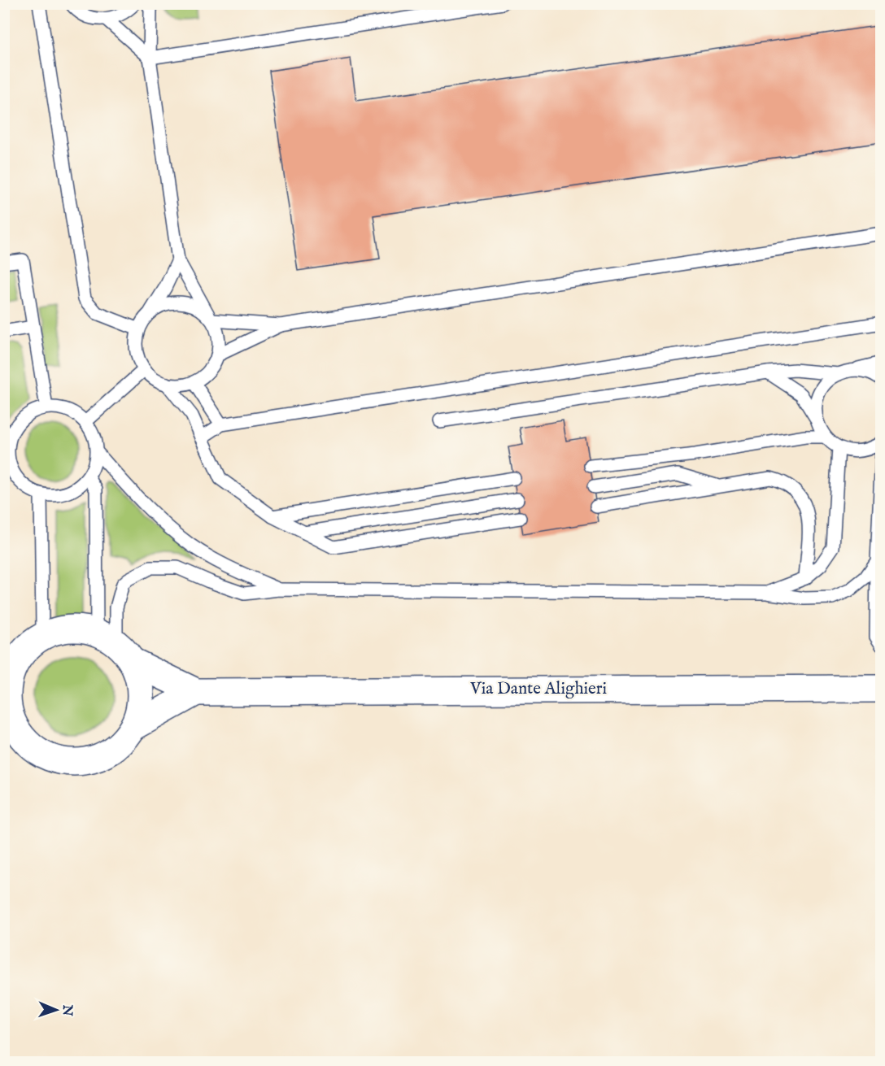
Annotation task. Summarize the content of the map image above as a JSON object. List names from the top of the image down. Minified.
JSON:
{"streets":{"main road":["Via Dante Alighieri"]},"north":"right"}
